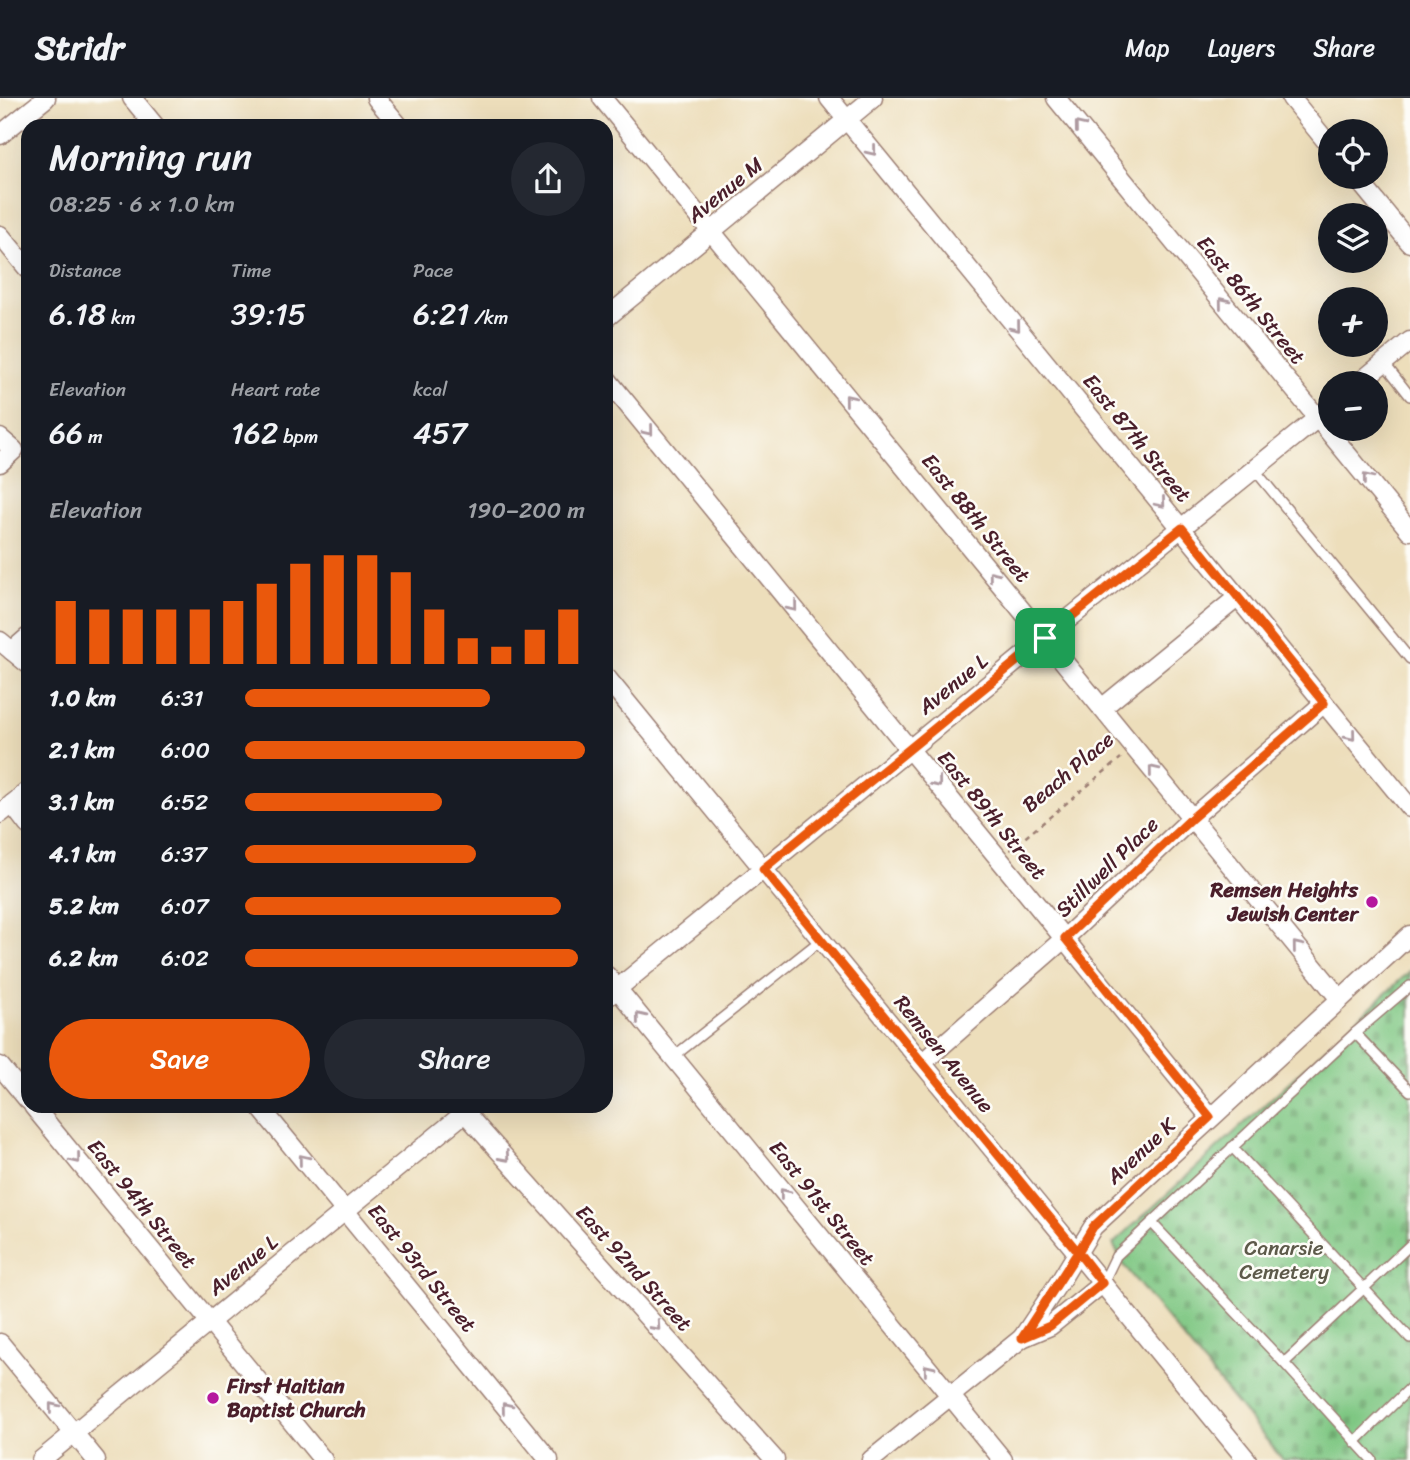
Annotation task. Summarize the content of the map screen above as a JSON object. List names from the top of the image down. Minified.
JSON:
{"streets":{"street":["Avenue M","East 86th Street","East 87th Street","East 88th Street","Avenue L","Beach Place","East 89th Street","Stillwell Place","Remsen Avenue","Avenue K","East 91st Street","East 94th Street","East 93rd Street","East 92nd Street"]},"crossings":[["Avenue M","East 87th Street"],["Avenue M","East 88th Street"],["East 87th Street","Avenue L"],["East 87th Street","Beach Place"],["East 87th Street","Stillwell Place"],["East 88th Street","Avenue L"],["East 88th Street","Beach Place"],["East 88th Street","Stillwell Place"],["East 88th Street","Avenue K"],["Avenue L","East 89th Street"],["Avenue L","Remsen Avenue"],["Avenue L","East 94th Street"],["Avenue L","East 93rd Street"],["Beach Place","East 89th Street"],["East 89th Street","Stillwell Place"],["East 89th Street","Avenue K"],["Stillwell Place","Remsen Avenue"],["Remsen Avenue","Avenue K"],["Avenue K","East 91st Street"]],"one_way":["East 86th Street","East 87th Street","East 88th Street","East 89th Street","East 91st Street","East 94th Street","East 93rd Street","East 92nd Street"],"parks":["Canarsie Cemetery"],"places":["Remsen Heights Jewish Center","First Haitian Baptist Church"],"page":{"header":"Stridr","nav":["Map","Layers","Share"],"map_buttons":["+","−"],"heading":["Morning run","08:25 · 6 × 1.0 km"],"stats":[["Distance","6.18 km"],["Time","39:15"],["Pace","6:21 /km"],["Elevation","66 m"],["Heart rate","162 bpm"],["kcal","457"]],"chart":["Elevation","190–200 m"],"list":[{"name":"1.0 km","note":"6:31"},{"name":"2.1 km","note":"6:00"},{"name":"3.1 km","note":"6:52"},{"name":"4.1 km","note":"6:37"},{"name":"5.2 km","note":"6:07"},{"name":"6.2 km","note":"6:02"}],"buttons":["Save","Share"]}}
